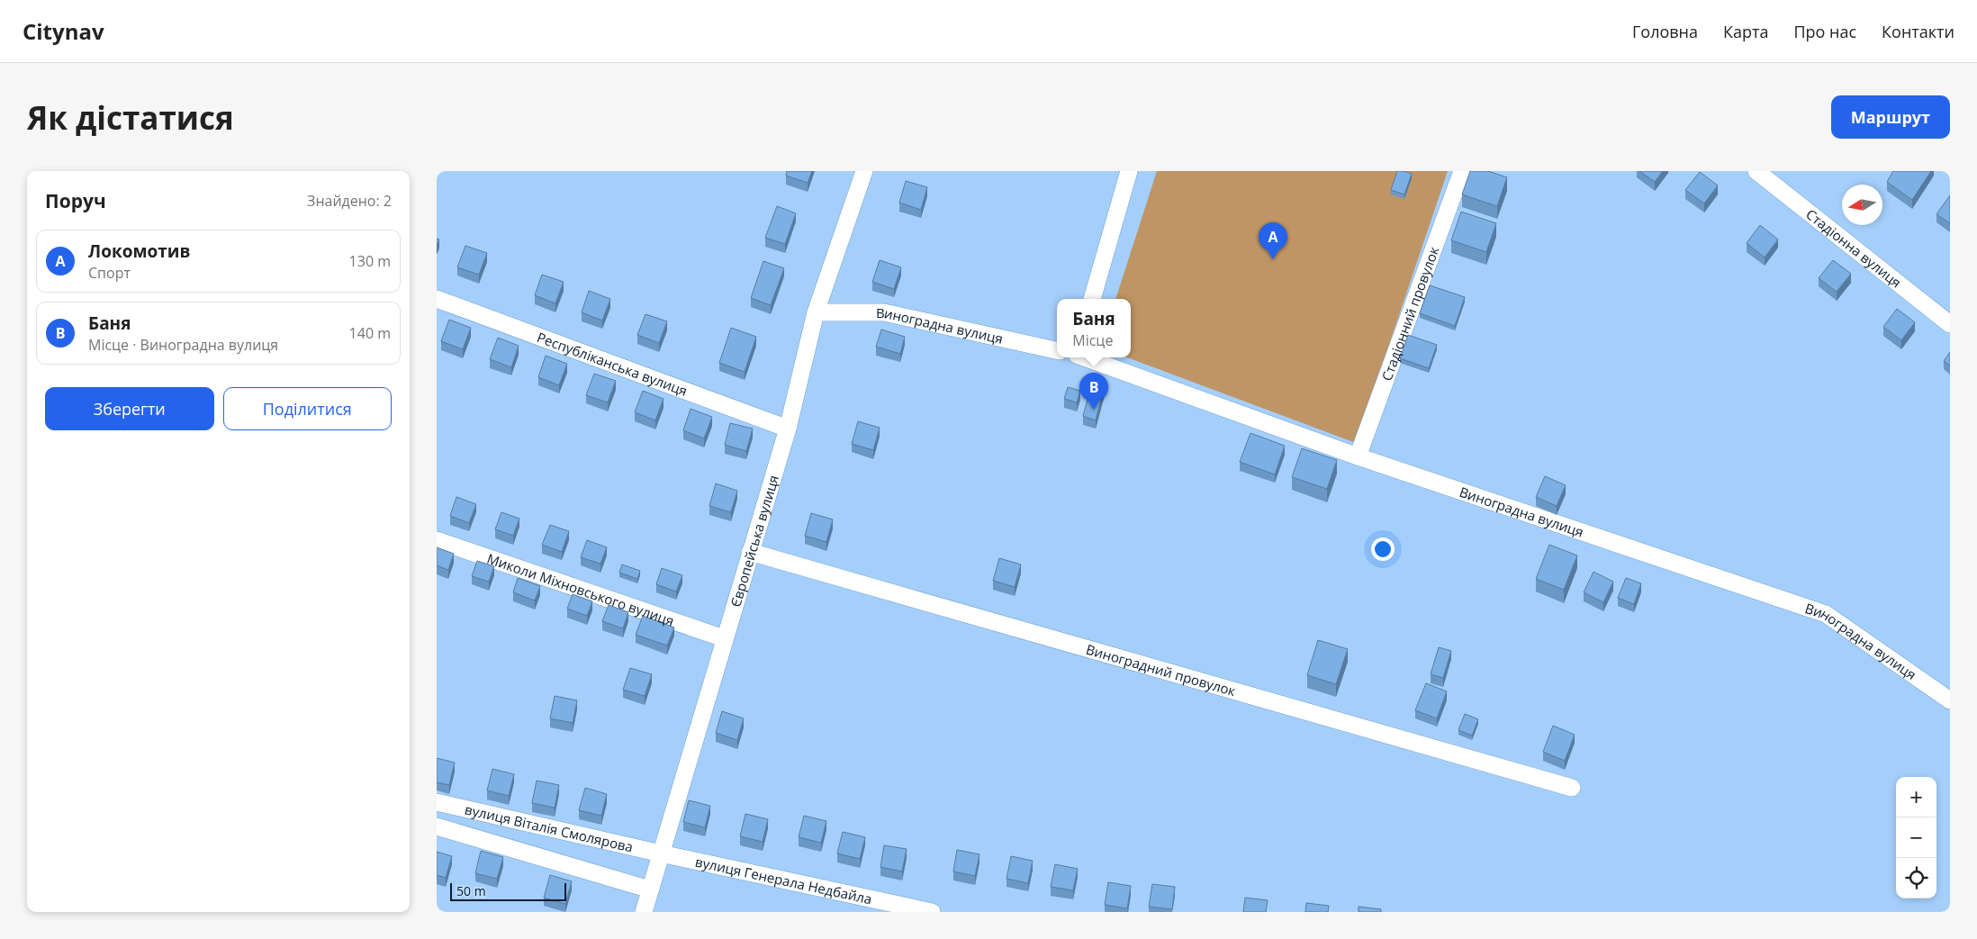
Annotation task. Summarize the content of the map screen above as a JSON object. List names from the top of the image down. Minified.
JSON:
{"streets":{"street":["Стадіонна вулиця","Стадіонний провулок","Виноградна вулиця","Республіканська вулиця","Європейська вулиця","Миколи Міхновського вулиця","Виноградний провулок","вулиця Віталія Смолярова","вулиця Генерала Недбайла"]},"crossings":[["Стадіонний провулок","Виноградна вулиця"],["Виноградна вулиця","Європейська вулиця"],["Республіканська вулиця","Європейська вулиця"],["Європейська вулиця","Миколи Міхновського вулиця"],["Європейська вулиця","Виноградний провулок"],["Європейська вулиця","вулиця Віталія Смолярова"],["Європейська вулиця","вулиця Генерала Недбайла"],["вулиця Віталія Смолярова","вулиця Генерала Недбайла"]],"scale_bar":"50 m","north":"left","page":{"header":"Citynav","nav":["Головна","Карта","Про нас","Контакти"],"buttons":["Маршрут",["Зберегти","Поділитися"]],"title":"Як дістатися","heading":["Поруч","Знайдено: 2"],"pins":["A","B"],"list":[{"mark":"A","name":"Локомотив","note":"Спорт","value":"130 m"},{"mark":"B","name":"Баня","note":"Місце · Виноградна вулиця","value":"140 m"}],"popup":["Баня","Місце"],"map_buttons":["+","−"],"scale":"50 m"}}
